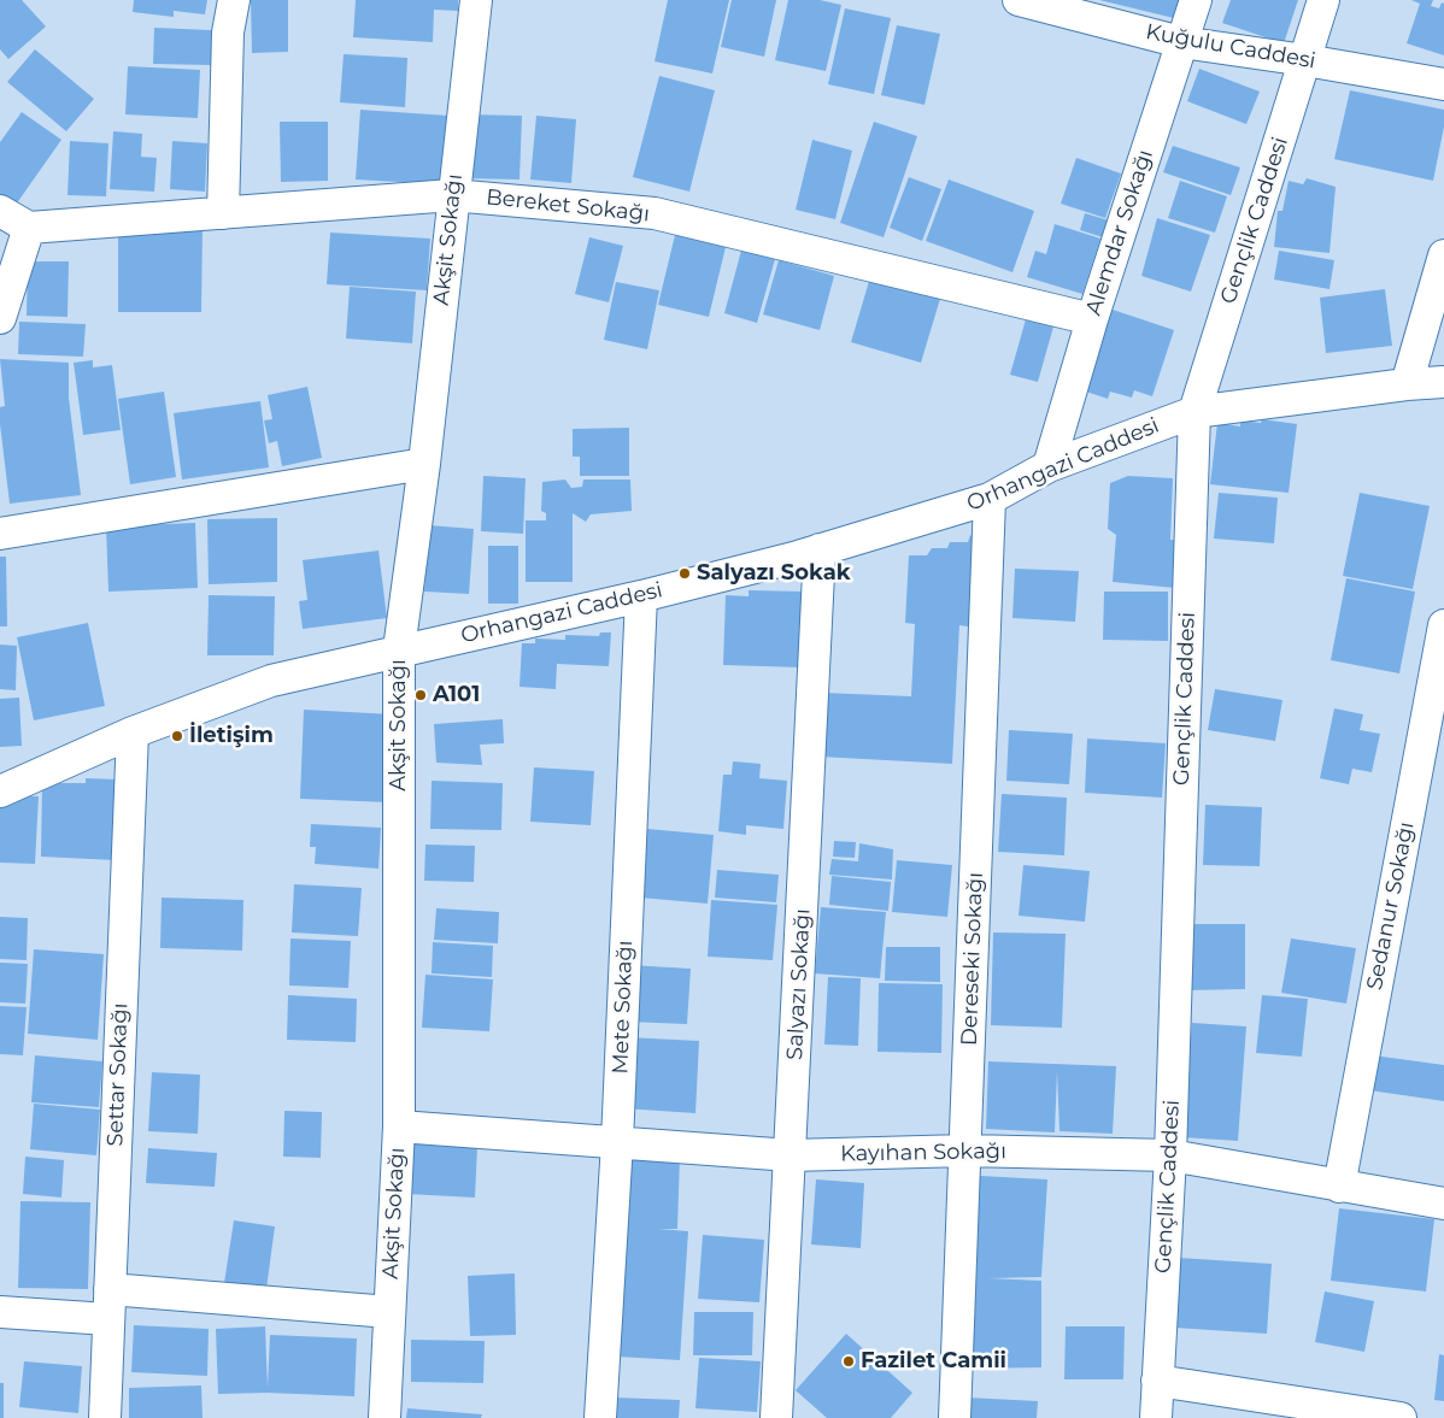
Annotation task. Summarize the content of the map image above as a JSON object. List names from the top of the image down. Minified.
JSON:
{"streets":{"street":["Kuğulu Caddesi","Bereket Sokağı","Gençlik Caddesi","Alemdar Sokağı","Akşit Sokağı","Orhangazi Caddesi","Sedanur Sokağı","Dereseki Sokağı","Salyazı Sokağı","Mete Sokağı","Settar Sokağı","Kayıhan Sokağı"]},"crossings":[["Kuğulu Caddesi","Gençlik Caddesi"],["Kuğulu Caddesi","Alemdar Sokağı"],["Bereket Sokağı","Alemdar Sokağı"],["Bereket Sokağı","Akşit Sokağı"],["Gençlik Caddesi","Orhangazi Caddesi"],["Gençlik Caddesi","Kayıhan Sokağı"],["Alemdar Sokağı","Orhangazi Caddesi"],["Akşit Sokağı","Orhangazi Caddesi"],["Akşit Sokağı","Kayıhan Sokağı"],["Orhangazi Caddesi","Dereseki Sokağı"],["Orhangazi Caddesi","Salyazı Sokağı"],["Orhangazi Caddesi","Mete Sokağı"],["Orhangazi Caddesi","Settar Sokağı"],["Sedanur Sokağı","Kayıhan Sokağı"],["Dereseki Sokağı","Kayıhan Sokağı"],["Salyazı Sokağı","Kayıhan Sokağı"],["Mete Sokağı","Kayıhan Sokağı"]],"places":["Salyazı Sokak","A101","İletişim","Fazilet Camii"]}
